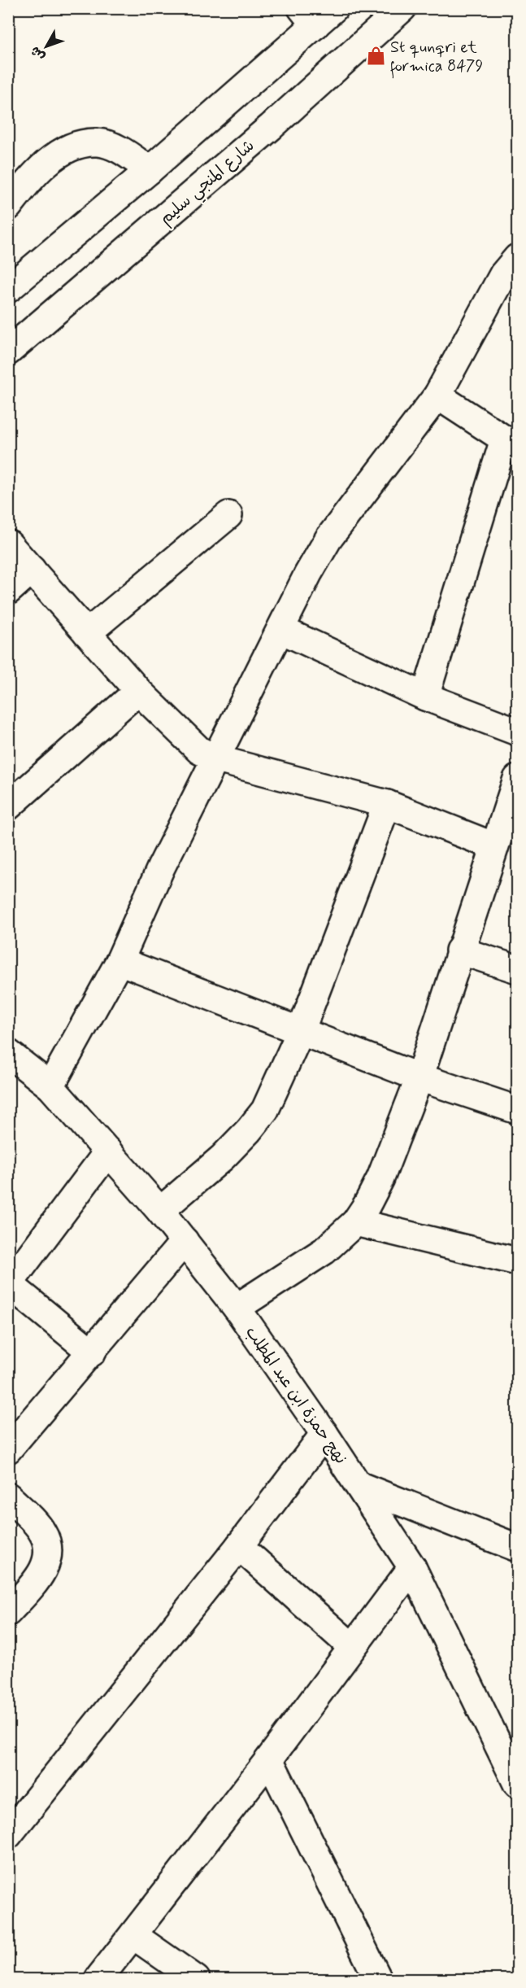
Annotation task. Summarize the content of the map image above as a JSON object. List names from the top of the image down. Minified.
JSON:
{"streets":{"street":["شارع المنجي سليم","نهج حمزة ابن عبد المطلب"]},"places":{"shop":["St qunqri et formica 8479"]},"north":"bottom left"}
